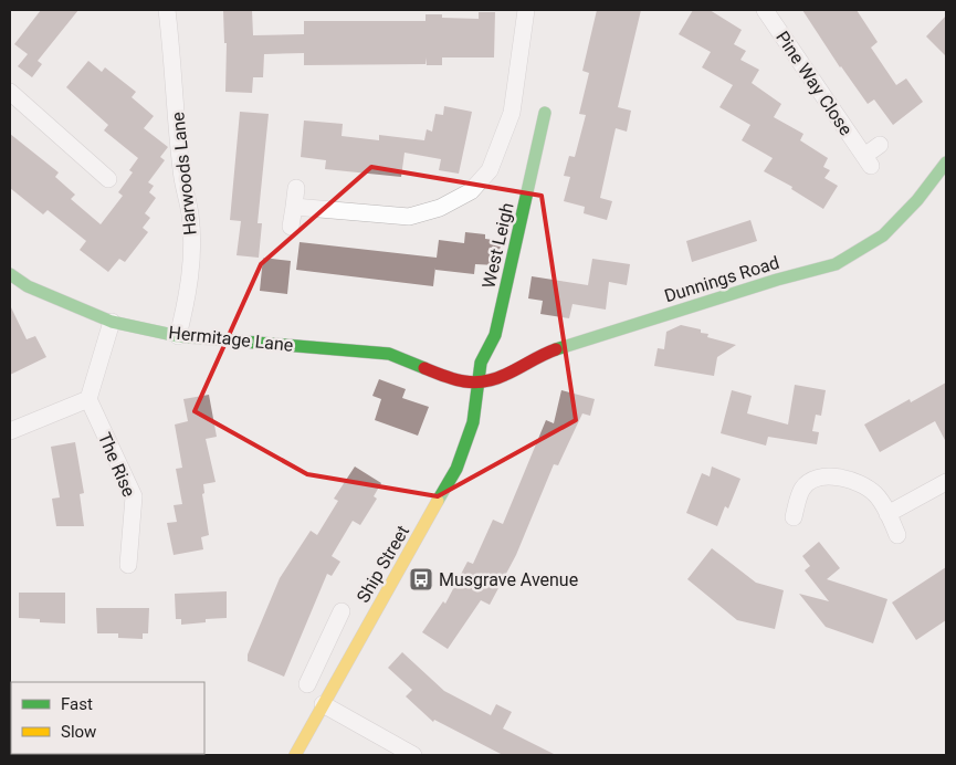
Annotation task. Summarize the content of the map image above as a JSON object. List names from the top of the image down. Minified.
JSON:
{"streets":{"street":["Pine Way Close","Harwoods Lane","West Leigh","Dunnings Road","Hermitage Lane","The Rise","Ship Street"]},"crossings":[["Harwoods Lane","Hermitage Lane"],["West Leigh","Dunnings Road"],["West Leigh","Hermitage Lane"],["West Leigh","Ship Street"],["Dunnings Road","Hermitage Lane"],["Dunnings Road","Ship Street"],["Hermitage Lane","Ship Street"]],"places":{"bus stop":["Musgrave Avenue"]},"legend":["Fast","Slow"]}
